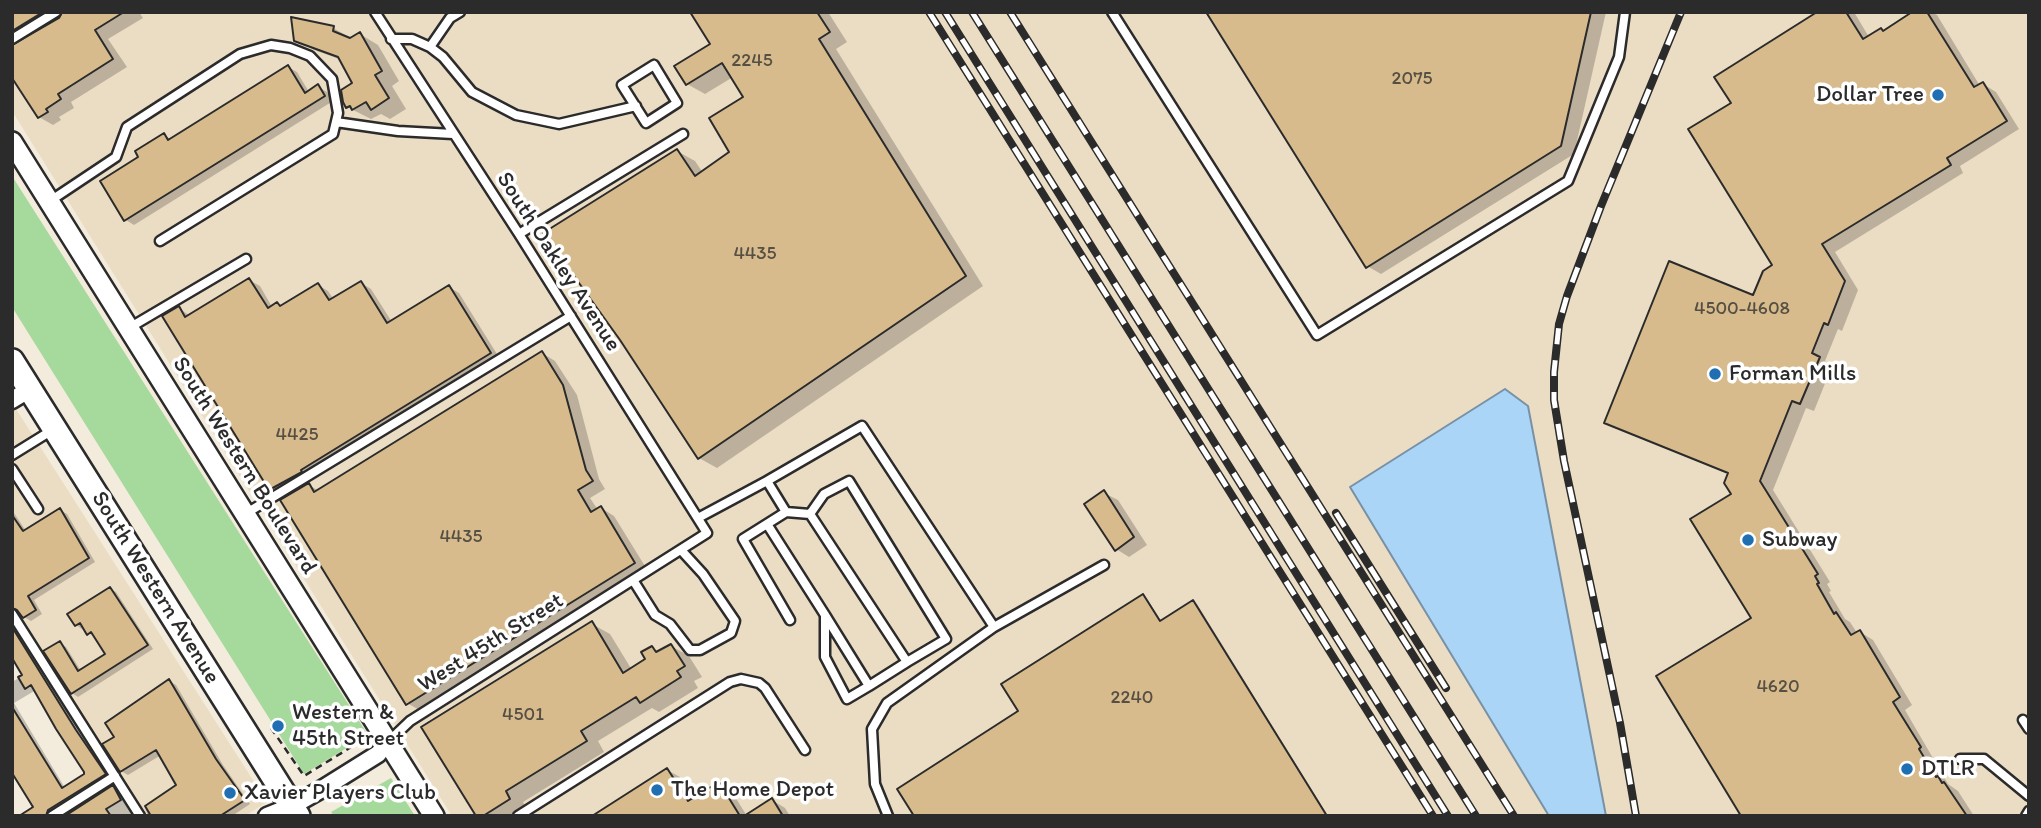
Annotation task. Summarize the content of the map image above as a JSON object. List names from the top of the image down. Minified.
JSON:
{"streets":{"main road":["South Western Avenue"],"street":["South Western Boulevard","West 45th Street"],"lane":["South Oakley Avenue"]},"crossings":[["South Oakley Avenue","West 45th Street"],["South Western Boulevard","West 45th Street"],["South Western Avenue","West 45th Street"]],"places":["Dollar Tree","Forman Mills","Subway","Western & 45th Street","DTLR","The Home Depot","Xavier Players Club"],"house_numbers":["2245","2075","4435","4500-4608","4425","4435","4620","2240","4501"]}
